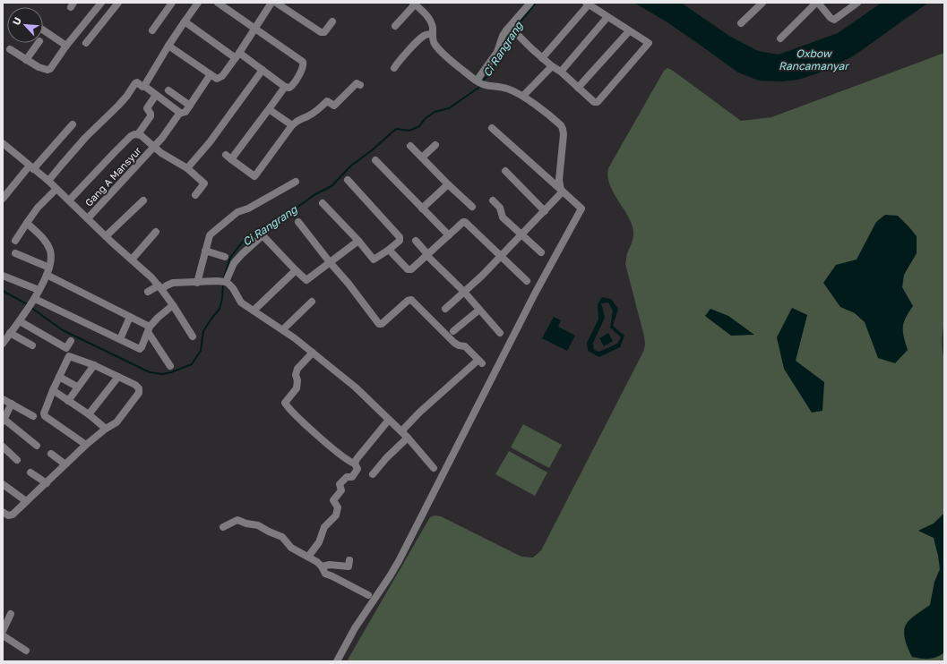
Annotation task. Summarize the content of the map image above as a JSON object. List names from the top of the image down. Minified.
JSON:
{"streets":{"street":["Gang A Mansyur"]},"water":["Ci Rangrang","Oxbow Rancamanyar"],"north":"top left"}
